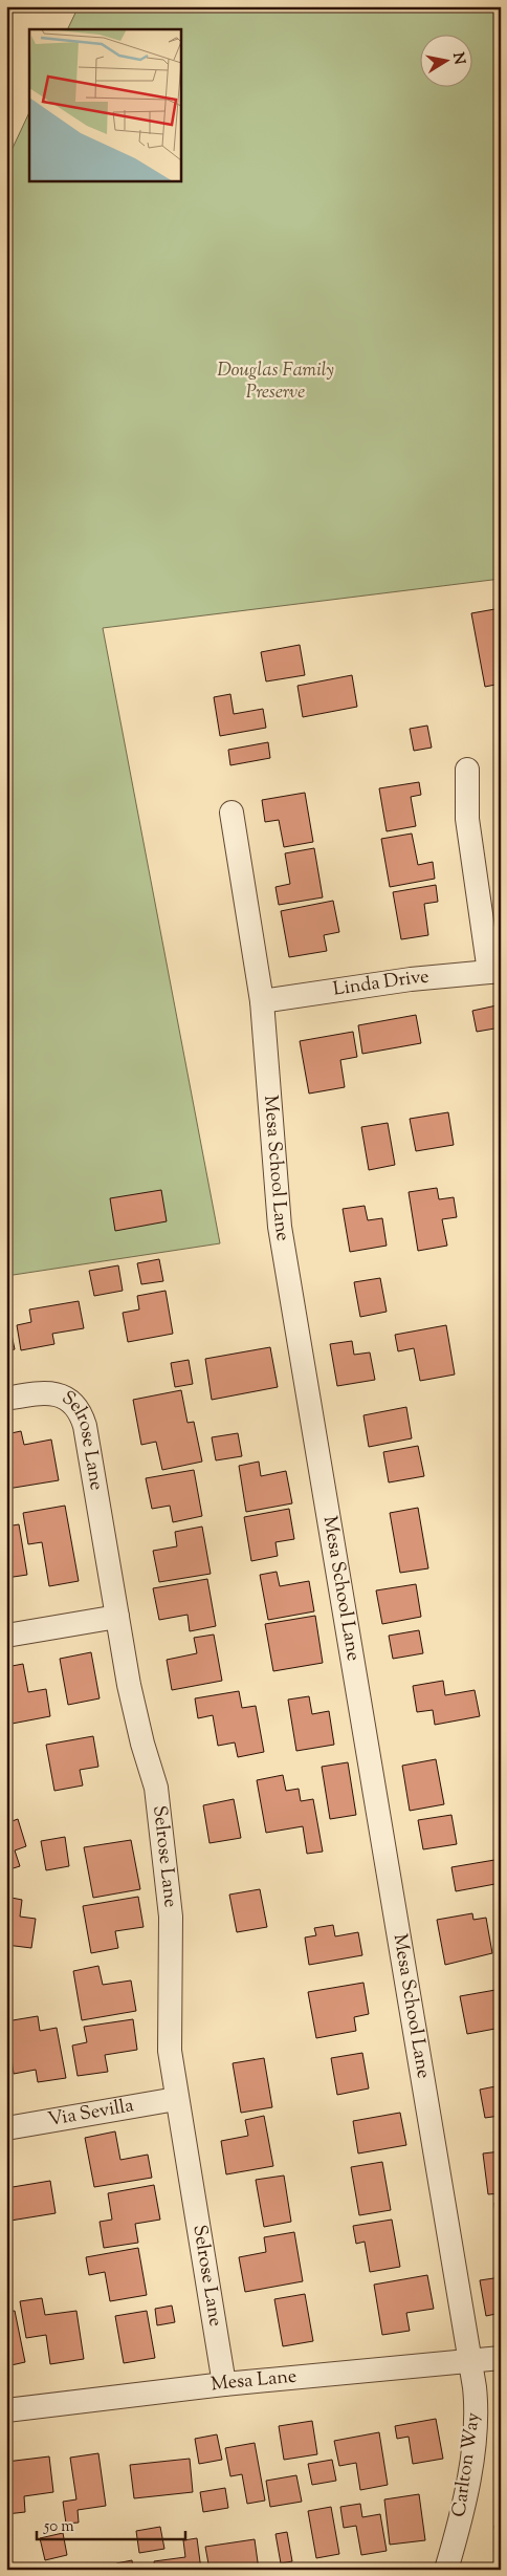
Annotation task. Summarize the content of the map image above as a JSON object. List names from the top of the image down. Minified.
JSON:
{"streets":{"street":["Linda Drive","Mesa School Lane","Selrose Lane","Via Sevilla","Mesa Lane","Carlton Way"]},"crossings":[["Linda Drive","Mesa School Lane"],["Mesa School Lane","Mesa Lane"],["Mesa School Lane","Carlton Way"],["Selrose Lane","Via Sevilla"],["Selrose Lane","Mesa Lane"],["Mesa Lane","Carlton Way"]],"parks":["Douglas Family Preserve"],"scale_bar":"50 m","north":"right"}
